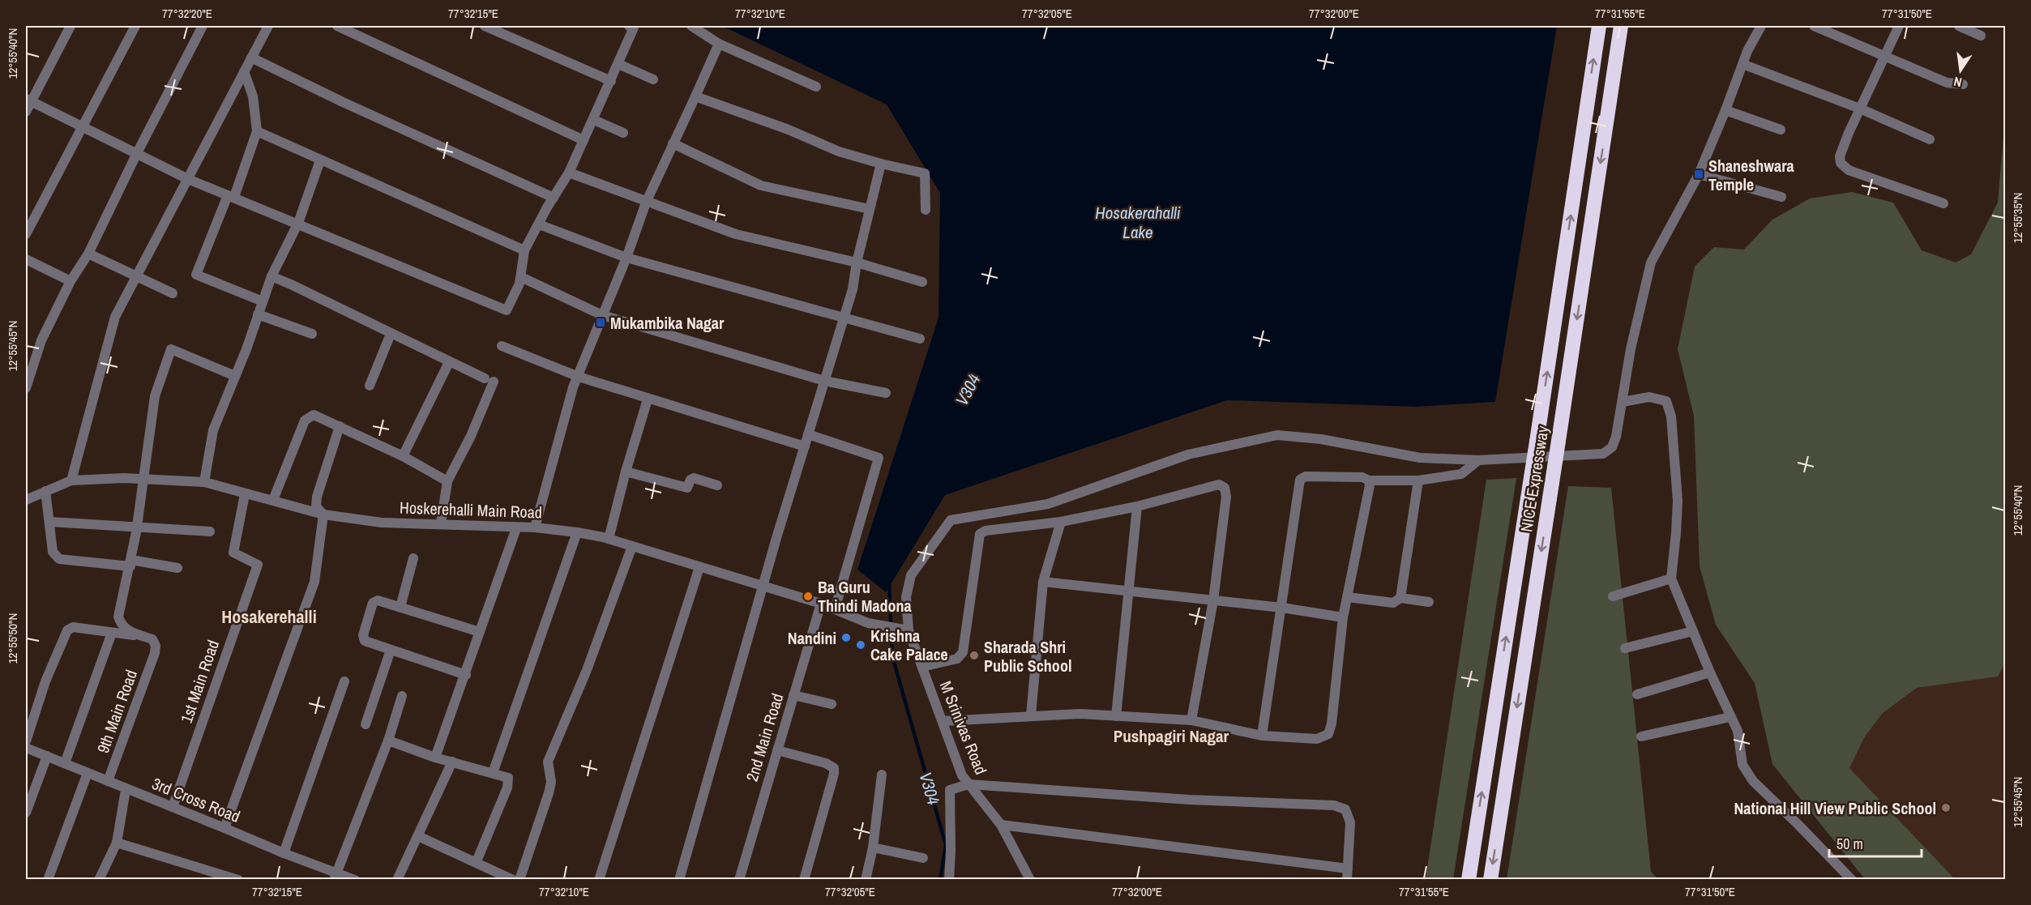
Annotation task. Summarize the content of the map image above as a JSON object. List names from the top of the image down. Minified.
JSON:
{"streets":{"highway":["NICE Expressway"],"street":["Hoskerehalli Main Road","1st Main Road","9th Main Road","M Srinivas Road","2nd Main Road","3rd Cross Road"]},"crossings":[["Hoskerehalli Main Road","1st Main Road"],["Hoskerehalli Main Road","M Srinivas Road"],["Hoskerehalli Main Road","2nd Main Road"],["1st Main Road","3rd Cross Road"],["9th Main Road","3rd Cross Road"]],"districts":["Hosakerehalli","Pushpagiri Nagar"],"water":["Hosakerahalli Lake","V304"],"places":{"transit":["Shaneshwara Temple","Mukambika Nagar"],"other":["Ba Guru Thindi Madona","Nandini","Krishna Cake Palace","Sharada Shri Public School","National Hill View Public School"]},"scale_bar":"50 m","north":"bottom","coordinates":["77°32'20\"E","77°32'15\"E","77°32'10\"E","77°32'05\"E","77°32'00\"E","77°31'55\"E","77°31'50\"E","12°55'40\"N","12°55'35\"N","12°55'45\"N","12°55'50\"N"]}
